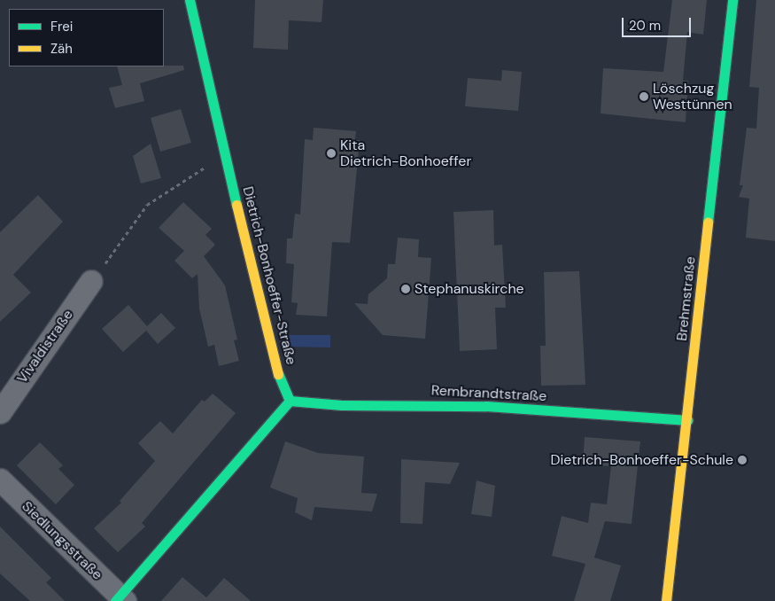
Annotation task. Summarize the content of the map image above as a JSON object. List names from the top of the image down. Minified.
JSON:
{"streets":{"street":["Dietrich-Bonhoeffer-Straße","Brehmstraße","Vivaldistraße","Rembrandtstraße","Siedlungsstraße"]},"crossings":[["Dietrich-Bonhoeffer-Straße","Rembrandtstraße"],["Brehmstraße","Rembrandtstraße"]],"places":["Löschzug Westtünnen","Kita Dietrich-Bonhoeffer","Stephanuskirche","Dietrich-Bonhoeffer-Schule"],"legend":["Frei","Zäh"],"scale_bar":"20 m"}
